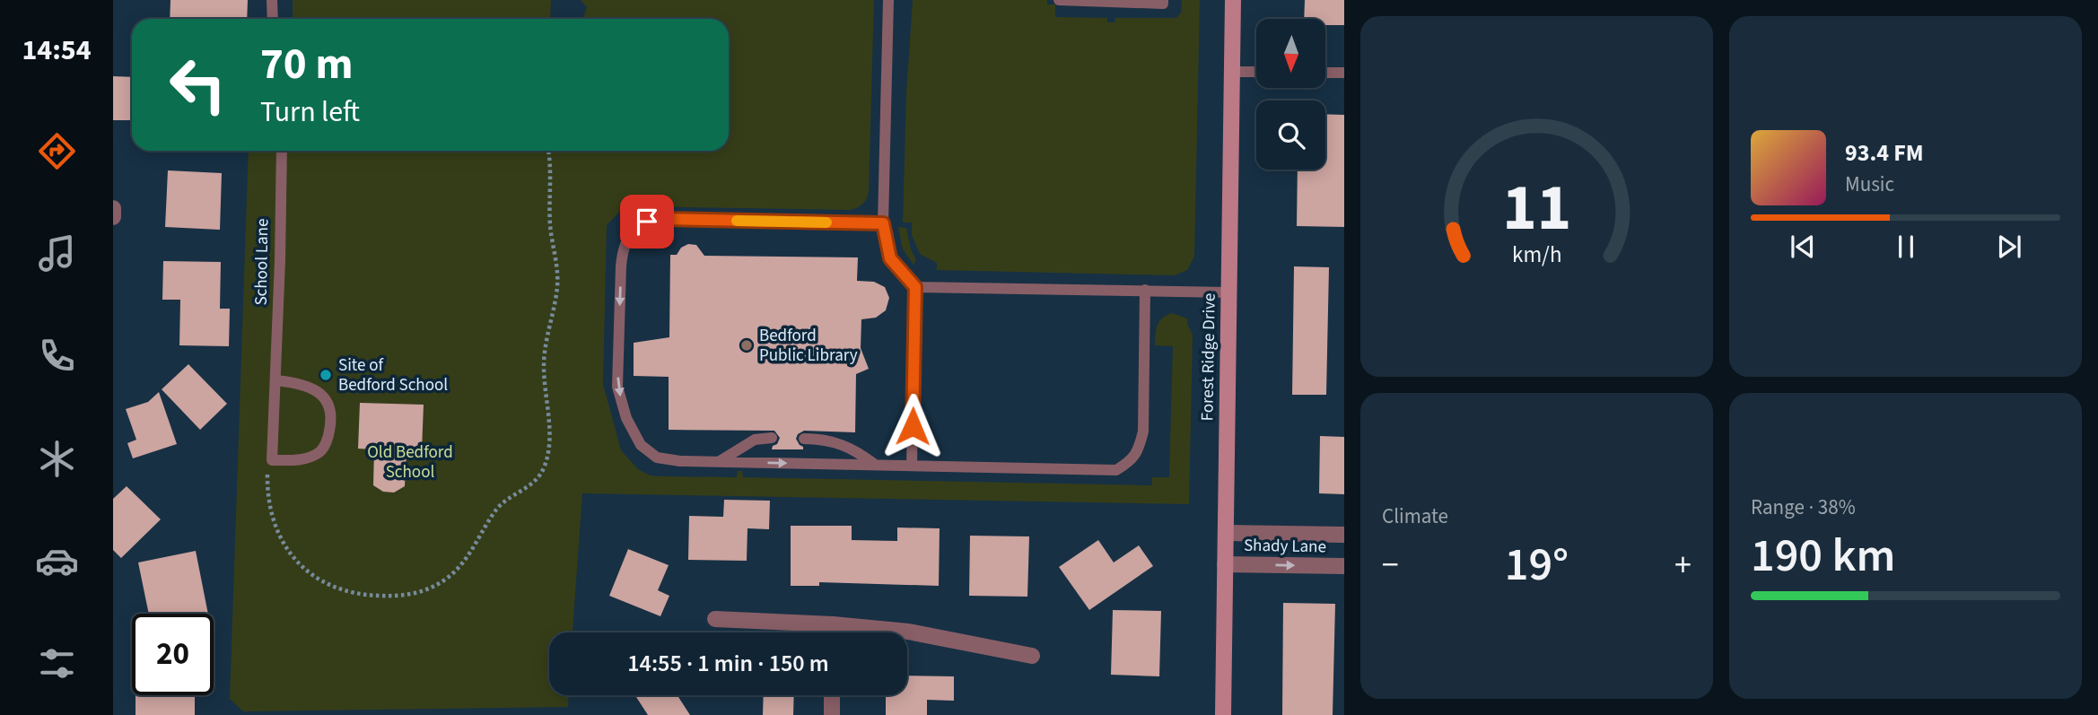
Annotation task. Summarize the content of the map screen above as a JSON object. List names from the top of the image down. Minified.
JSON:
{"streets":{"main road":["Forest Ridge Drive"],"street":["Shady Lane"],"lane":["School Lane"]},"crossings":[["Forest Ridge Drive","Shady Lane"]],"parks":["Old Bedford School"],"places":["Bedford Public Library","Site of Bedford School"],"north":"bottom","page":{"tabs":"14:54","turn":["70 m","Turn left"],"song":["93.4 FM","Music"],"tile":["Climate",["Range · 38%","190 km"]],"heat":["−","19°","+"],"limit":"20","trip":"14:55 · 1 min · 150 m","gauge":["11","km/h"]}}
